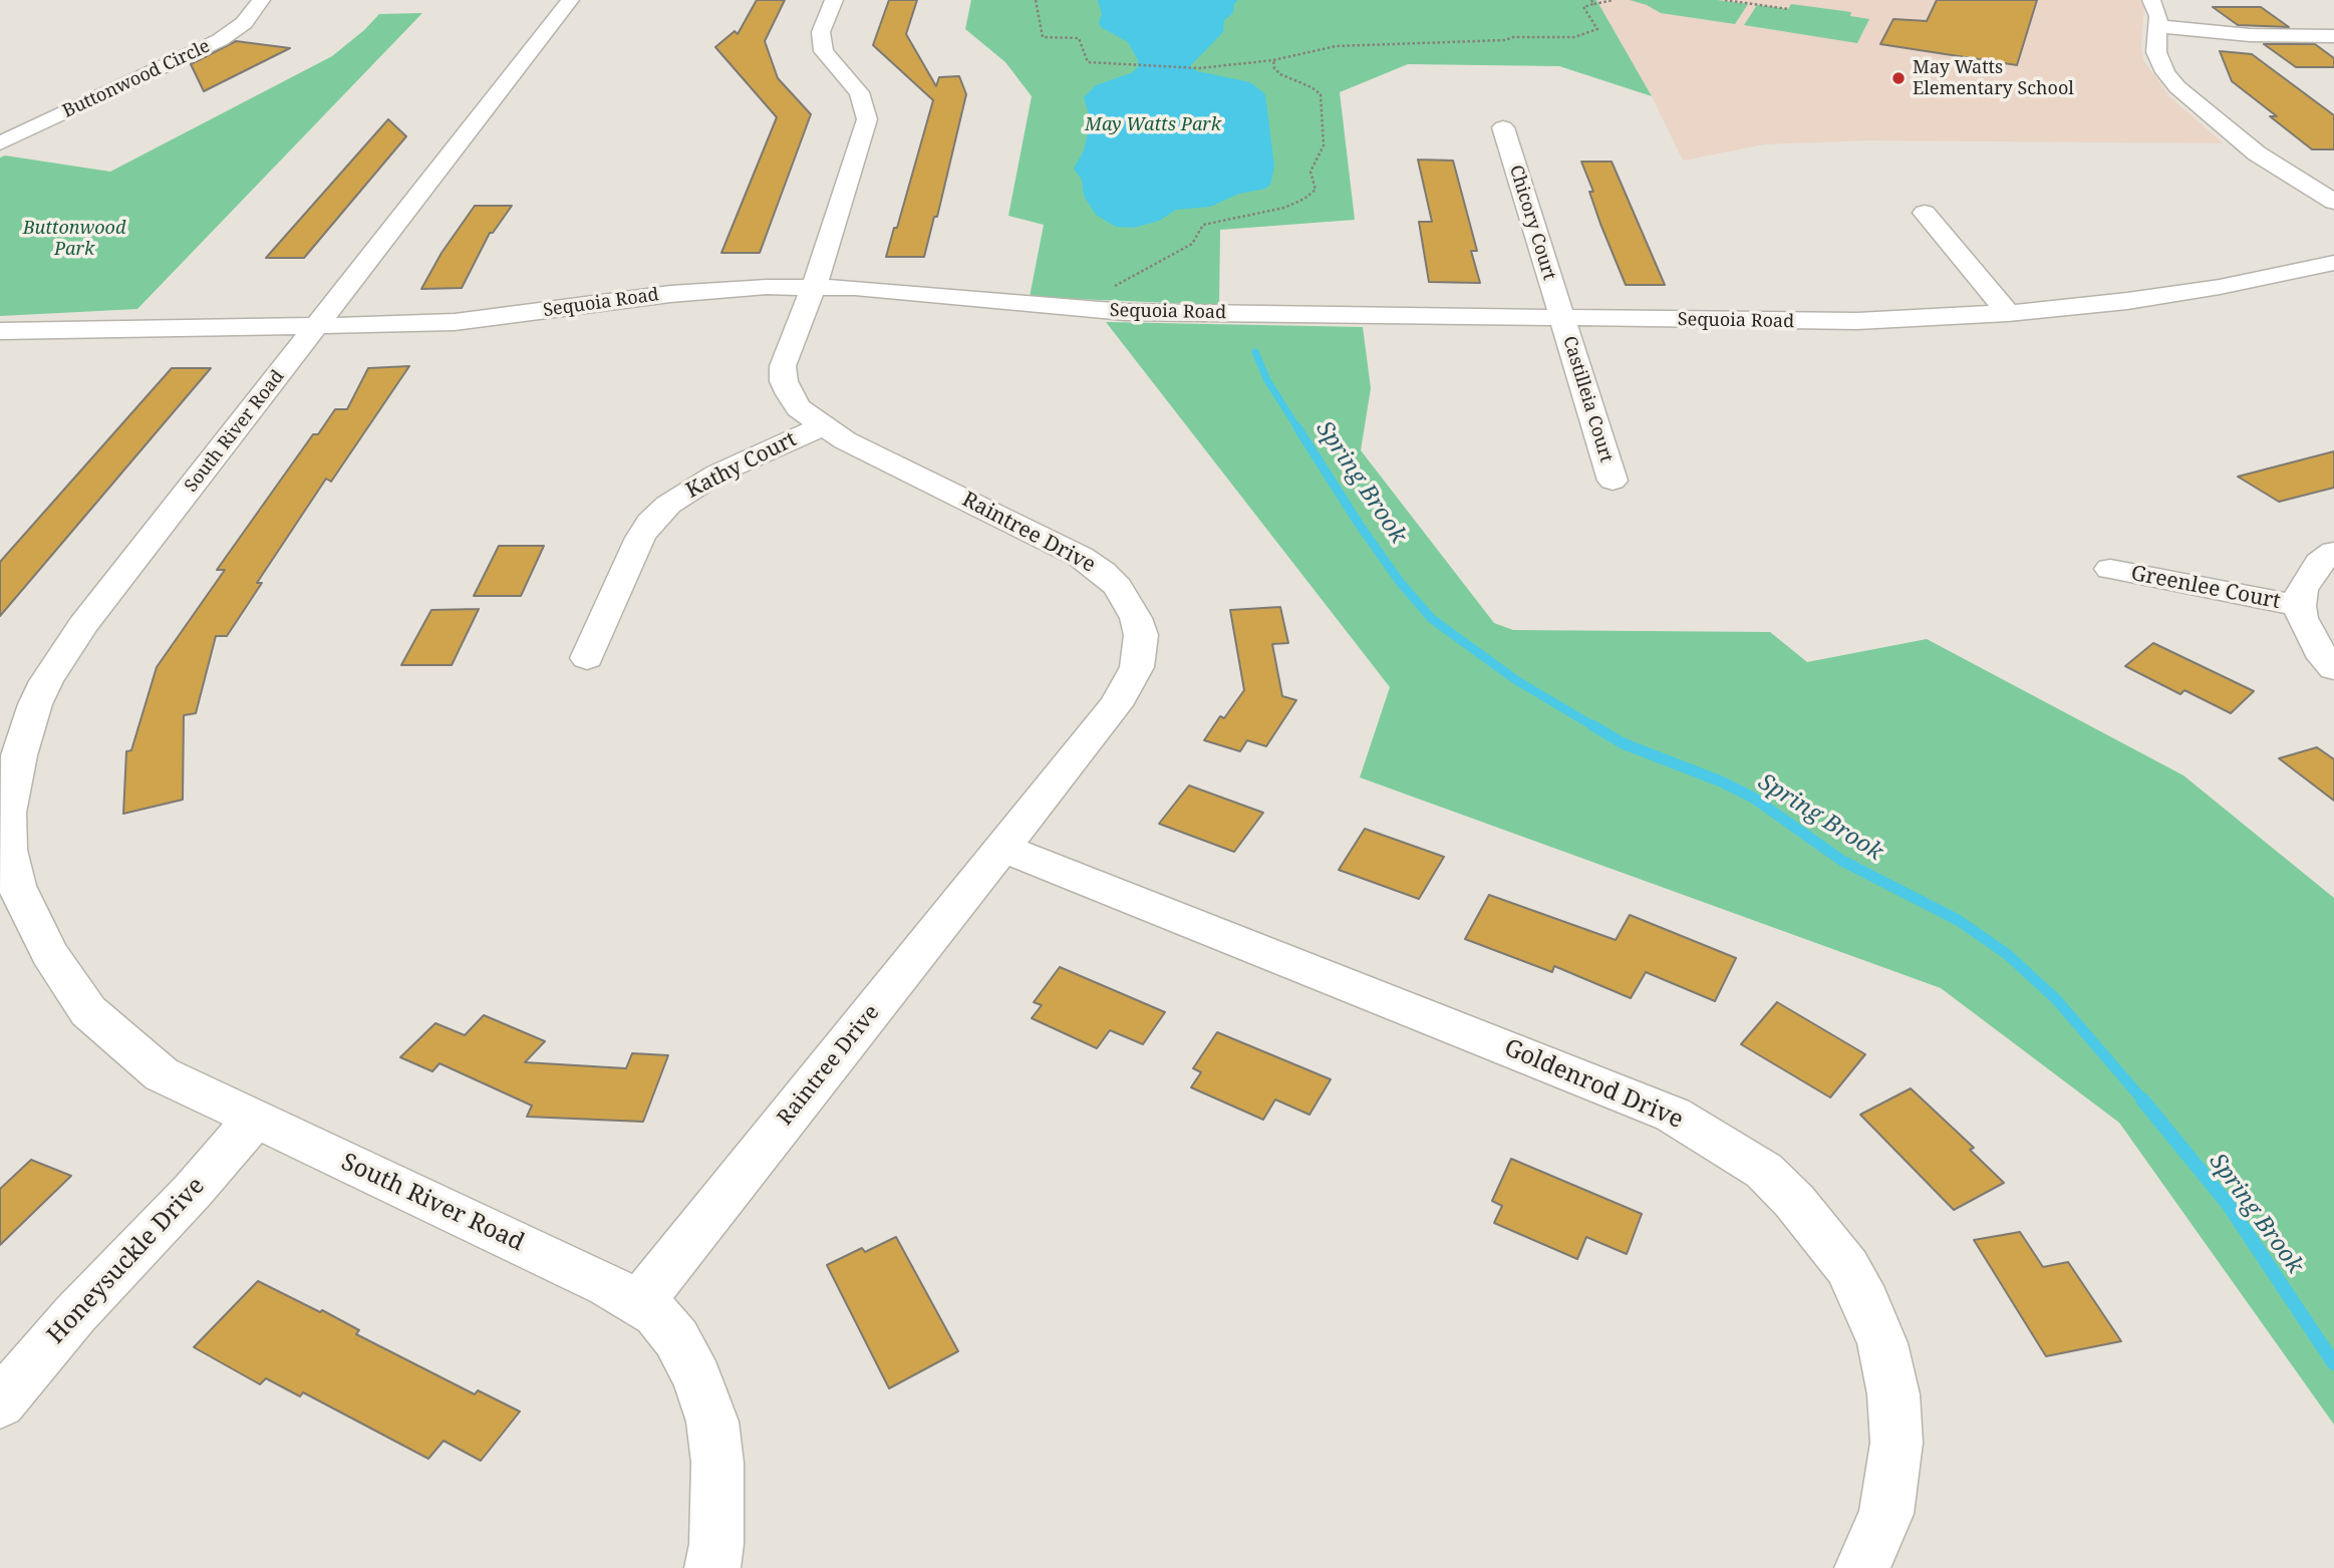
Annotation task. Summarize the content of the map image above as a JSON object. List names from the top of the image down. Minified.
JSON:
{"streets":{"street":["Buttonwood Circle","Chicory Court","Sequoia Road","Castilleia Court","South River Road","Kathy Court","Raintree Drive","Greenlee Court","Goldenrod Drive","Honeysuckle Drive"]},"crossings":[["Chicory Court","Sequoia Road"],["Chicory Court","Castilleia Court"],["Sequoia Road","Castilleia Court"],["Sequoia Road","South River Road"],["Sequoia Road","Raintree Drive"],["South River Road","Raintree Drive"],["South River Road","Honeysuckle Drive"],["Kathy Court","Raintree Drive"],["Raintree Drive","Goldenrod Drive"]],"water":["Spring Brook"],"parks":["May Watts Park","Buttonwood Park"],"places":["May Watts Elementary School"]}
